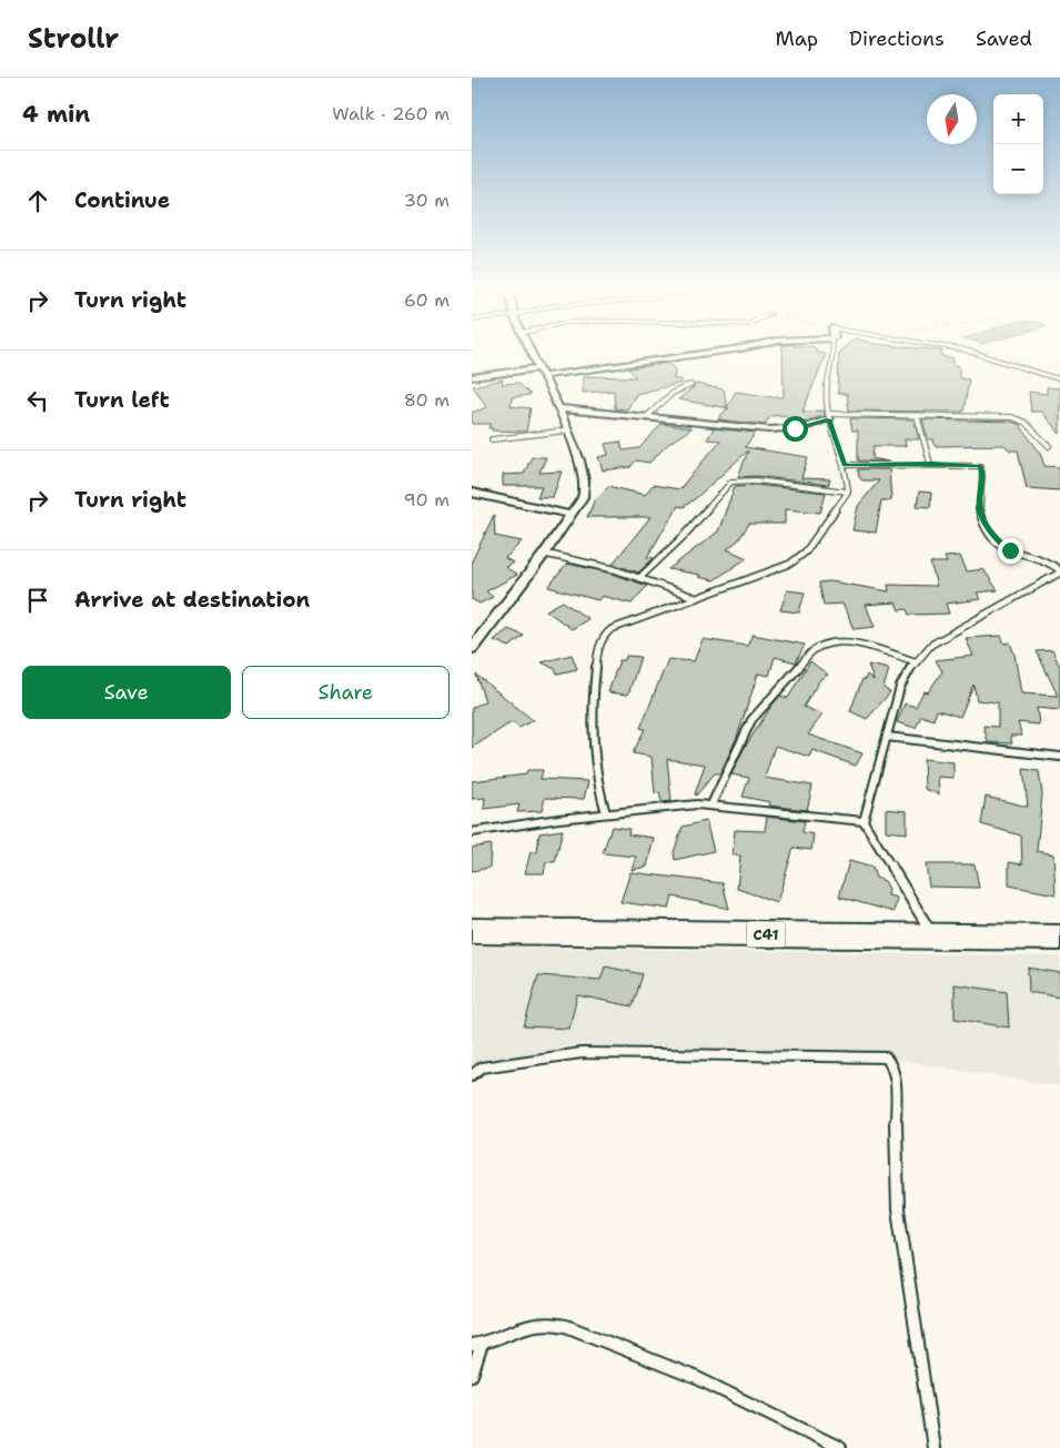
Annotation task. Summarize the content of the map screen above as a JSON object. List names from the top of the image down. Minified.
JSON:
{"streets":{"main road":["C41"]},"north":"bottom","page":{"header":"Strollr","nav":["Map","Directions","Saved"],"heading":["4 min","Walk · 260 m"],"map_buttons":["+","−"],"list":[["Continue","30 m"],["Turn right","60 m"],["Turn left","80 m"],["Turn right","90 m"],"Arrive at destination"],"buttons":["Save","Share"]}}
